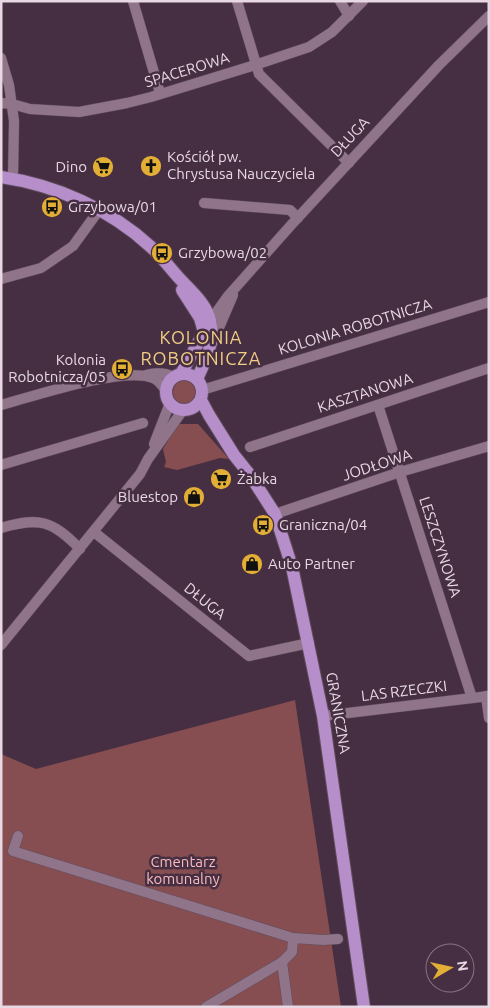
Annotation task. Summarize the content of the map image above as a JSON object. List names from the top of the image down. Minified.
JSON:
{"streets":{"main road":["DŁUGA","GRANICZNA"],"street":["SPACEROWA","KOLONIA ROBOTNICZA","KASZTANOWA","JODŁOWA","LESZCZYNOWA","LAS RZECZKI"]},"crossings":[["DŁUGA","KOLONIA ROBOTNICZA"],["DŁUGA","GRANICZNA"],["KOLONIA ROBOTNICZA","GRANICZNA"],["KASZTANOWA","LESZCZYNOWA"],["JODŁOWA","LESZCZYNOWA"],["JODŁOWA","GRANICZNA"],["LESZCZYNOWA","LAS RZECZKI"],["LAS RZECZKI","GRANICZNA"]],"districts":["KOLONIA ROBOTNICZA"],"parks":["Cmentarz komunalny"],"places":{"church":["Kościół pw. Chrystusa Nauczyciela"],"supermarket":["Dino","Żabka"],"bus stop":["Grzybowa/01","Grzybowa/02","Kolonia Robotnicza/05","Graniczna/04"],"shop":["Bluestop","Auto Partner"]},"north":"right"}
